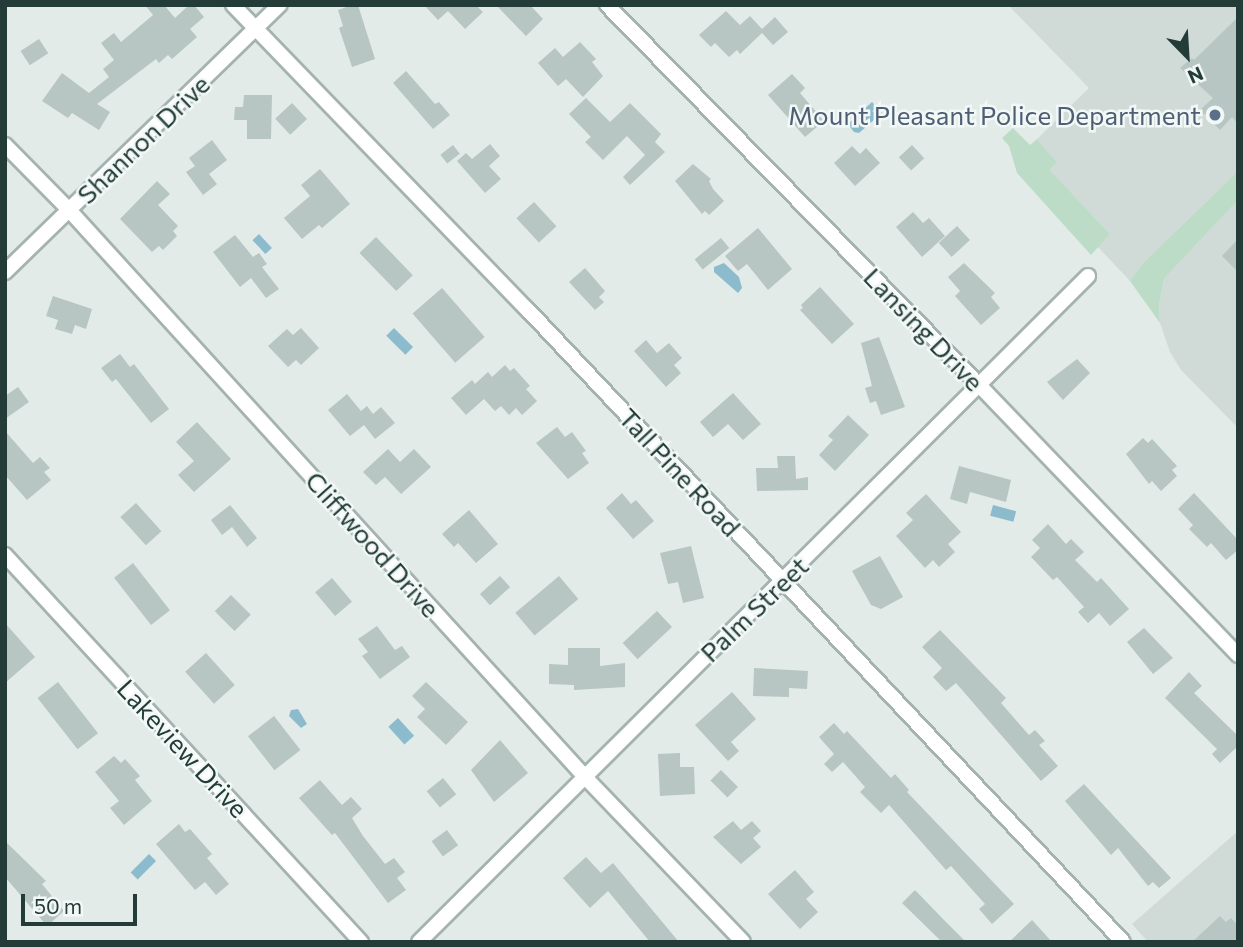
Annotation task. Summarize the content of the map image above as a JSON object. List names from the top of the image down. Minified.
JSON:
{"streets":{"street":["Shannon Drive","Lansing Drive","Tall Pine Road","Cliffwood Drive","Palm Street","Lakeview Drive"]},"crossings":[["Shannon Drive","Tall Pine Road"],["Shannon Drive","Cliffwood Drive"],["Lansing Drive","Palm Street"],["Tall Pine Road","Palm Street"],["Cliffwood Drive","Palm Street"]],"places":["Mount Pleasant Police Department"],"scale_bar":"50 m","north":"bottom right"}
